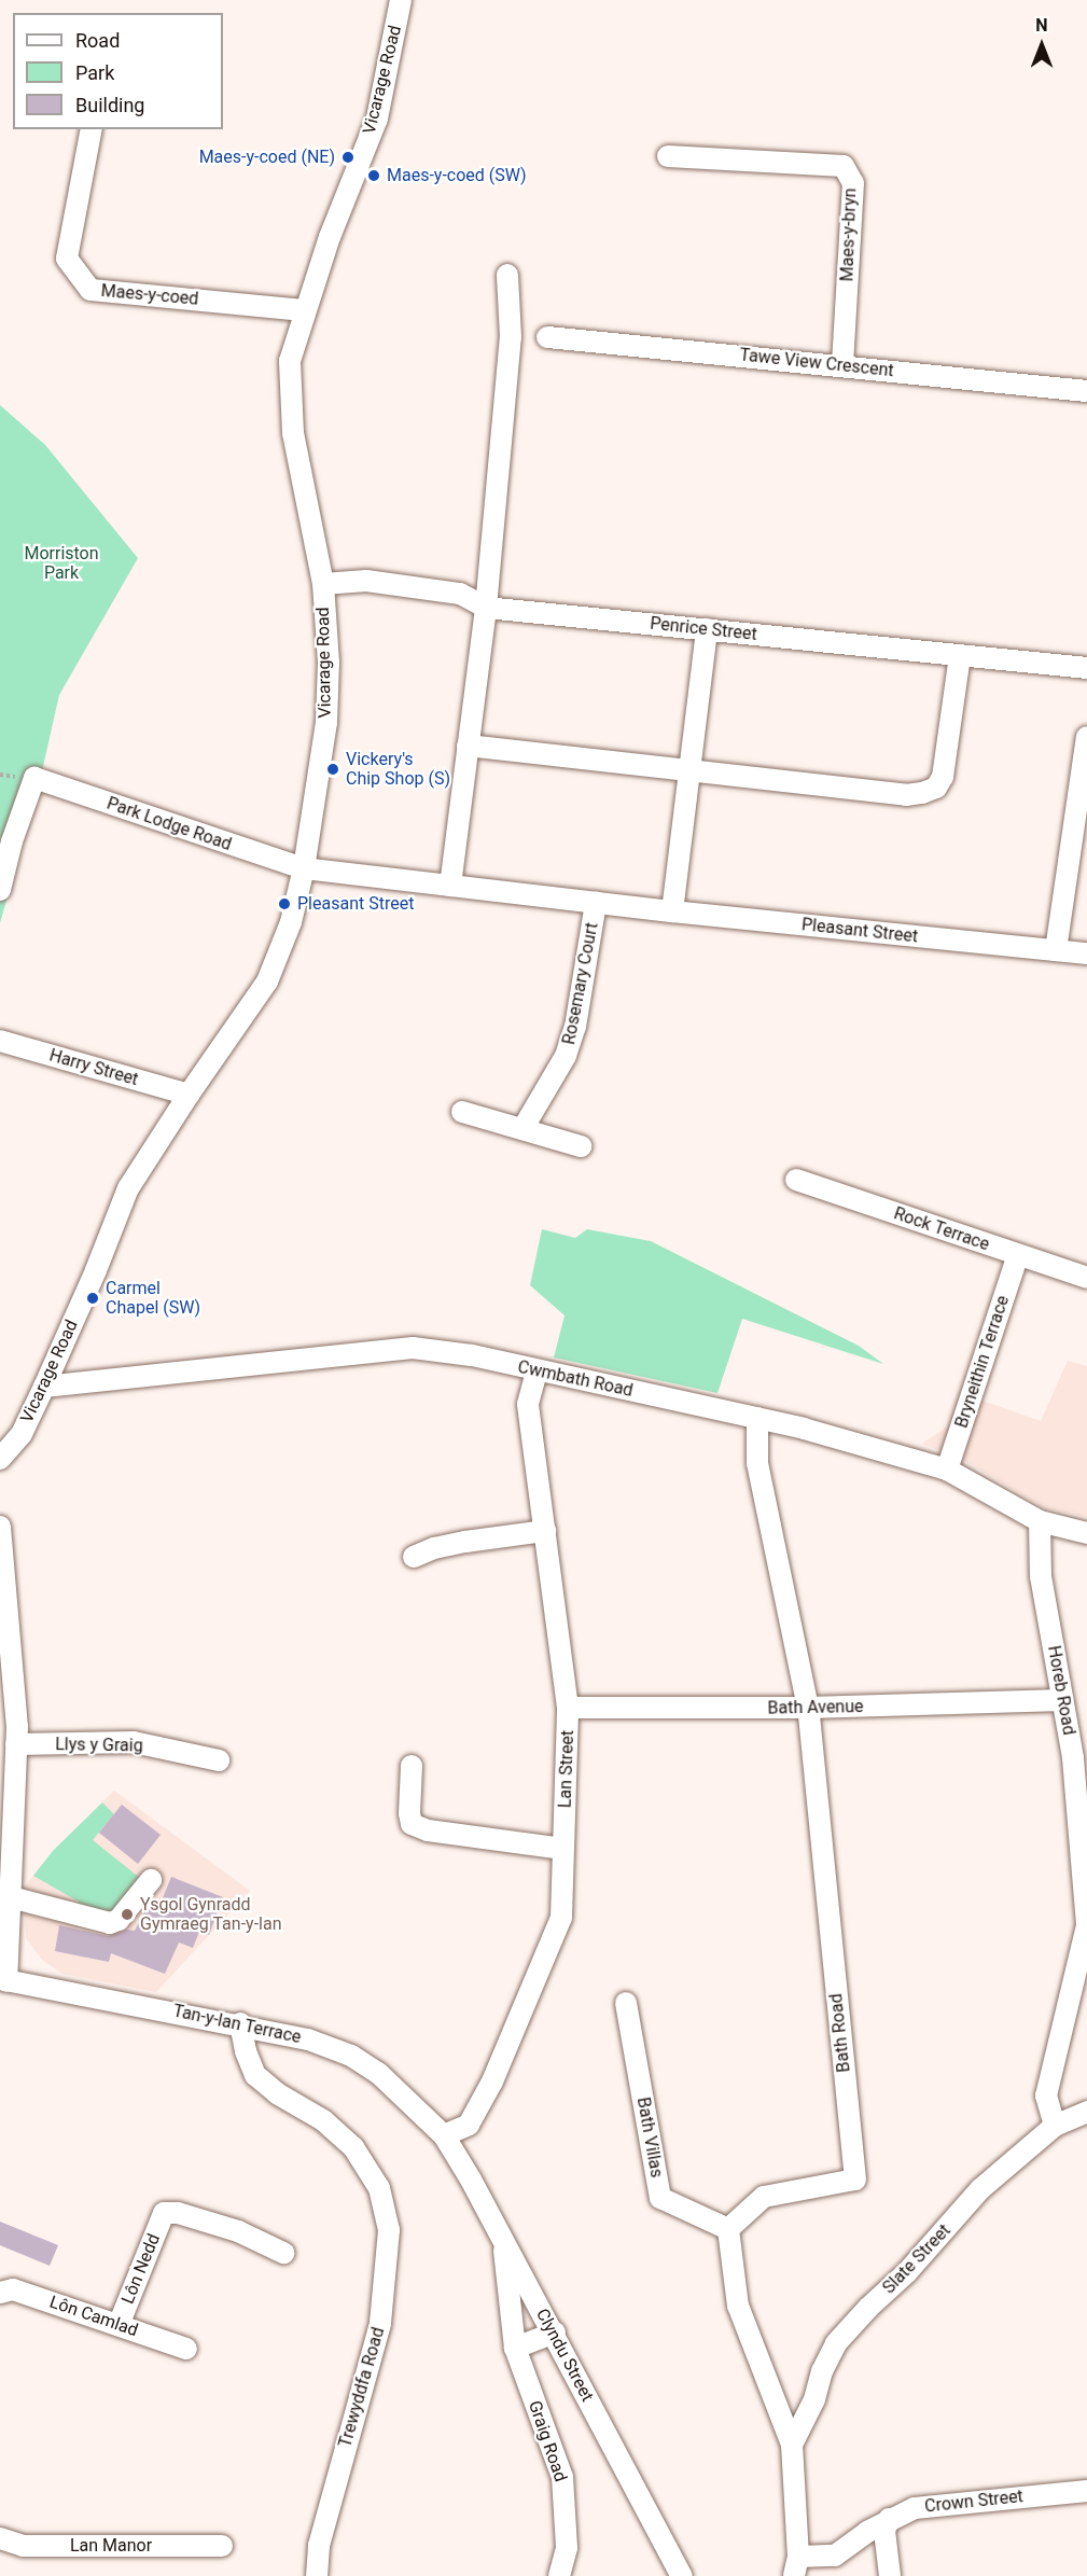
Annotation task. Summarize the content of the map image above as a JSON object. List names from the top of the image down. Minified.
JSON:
{"streets":{"street":["Vicarage Road","Maes-y-bryn","Maes-y-coed","Tawe View Crescent","Penrice Street","Park Lodge Road","Pleasant Street","Rosemary Court","Harry Street","Rock Terrace","Bryneithin Terrace","Cwmbath Road","Horeb Road","Bath Avenue","Llys y Graig","Lan Street","Tan-y-lan Terrace","Bath Road","Bath Villas","Slate Street","Lôn Nedd","Lôn Camlad","Clyndu Street","Trewyddfa Road","Graig Road","Crown Street","Lan Manor"]},"crossings":[["Vicarage Road","Maes-y-coed"],["Vicarage Road","Penrice Street"],["Vicarage Road","Park Lodge Road"],["Vicarage Road","Harry Street"],["Vicarage Road","Cwmbath Road"],["Maes-y-bryn","Tawe View Crescent"],["Pleasant Street","Rosemary Court"],["Rock Terrace","Bryneithin Terrace"],["Bryneithin Terrace","Cwmbath Road"],["Cwmbath Road","Horeb Road"],["Cwmbath Road","Lan Street"],["Cwmbath Road","Bath Road"],["Horeb Road","Bath Avenue"],["Horeb Road","Slate Street"],["Bath Avenue","Lan Street"],["Bath Avenue","Bath Road"],["Lan Street","Tan-y-lan Terrace"],["Lan Street","Clyndu Street"],["Tan-y-lan Terrace","Clyndu Street"],["Tan-y-lan Terrace","Trewyddfa Road"],["Bath Road","Bath Villas"],["Lôn Nedd","Lôn Camlad"],["Clyndu Street","Graig Road"]],"parks":["Morriston Park"],"places":["Maes-y-coed (NE)","Maes-y-coed (SW)","Vickery's Chip Shop (S)","Pleasant Street","Carmel Chapel (SW)","Ysgol Gynradd Gymraeg Tan-y-lan"],"legend":["Road","Park","Building"],"north":"top"}
